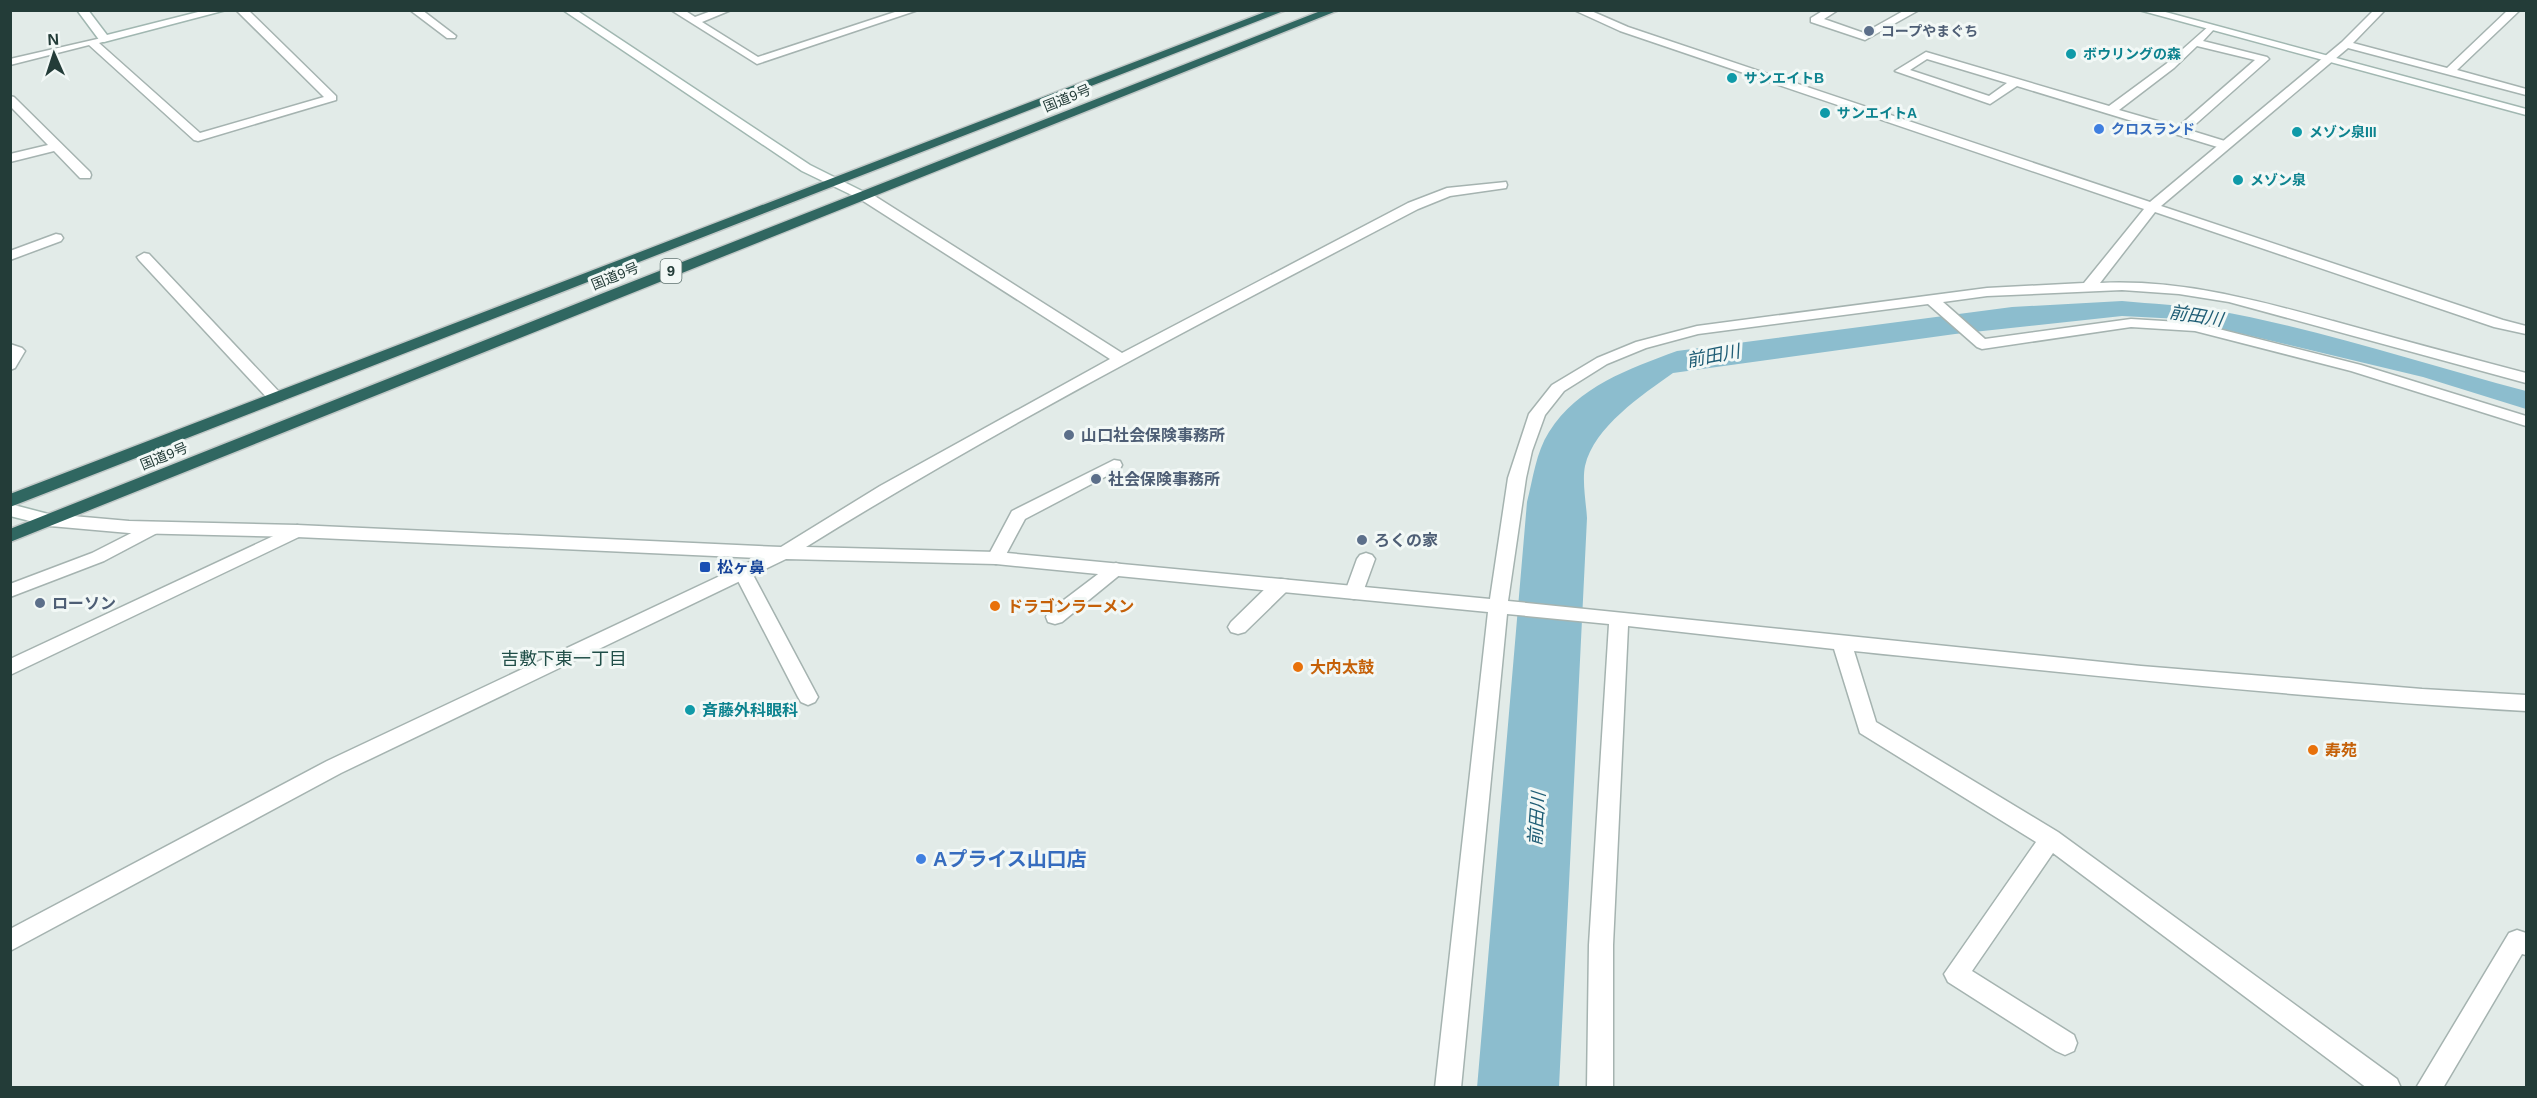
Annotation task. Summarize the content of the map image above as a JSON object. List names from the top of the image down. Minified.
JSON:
{"streets":{"highway":["国道9号","9"]},"districts":["吉敷下東一丁目"],"water":["前田川"],"places":{"other":["コープやまぐち","ボウリングの森","サンエイトB","サンエイトA","クロスランド","メゾン泉III","メゾン泉","山口社会保険事務所","社会保険事務所","ろくの家","ローソン","ドラゴンラーメン","大内太鼓","斉藤外科眼科","寿苑","Aプライス山口店"],"transit":["松ヶ鼻"]},"north":"top"}
